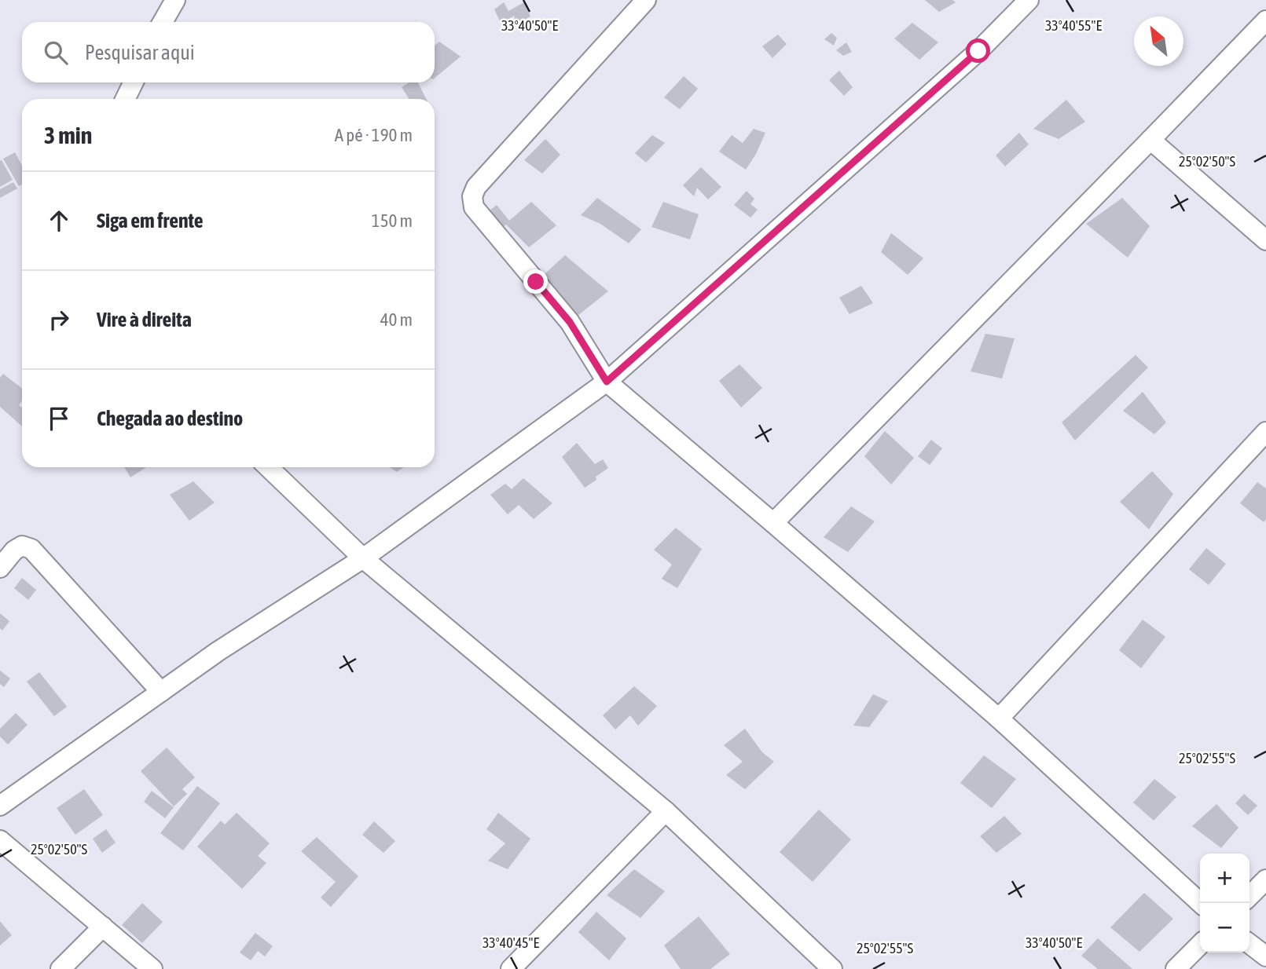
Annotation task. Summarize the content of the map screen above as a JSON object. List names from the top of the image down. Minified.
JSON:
{"north":"top left","page":{"search":"Pesquisar aqui","heading":["3 min","A pé · 190 m"],"list":[["Siga em frente","150 m"],["Vire à direita","40 m"],"Chegada ao destino"],"map_buttons":["+","−"]},"coordinates":["33°40'50\"E","33°40'55\"E","25°02'50\"S","25°02'55\"S","33°40'45\"E"]}
